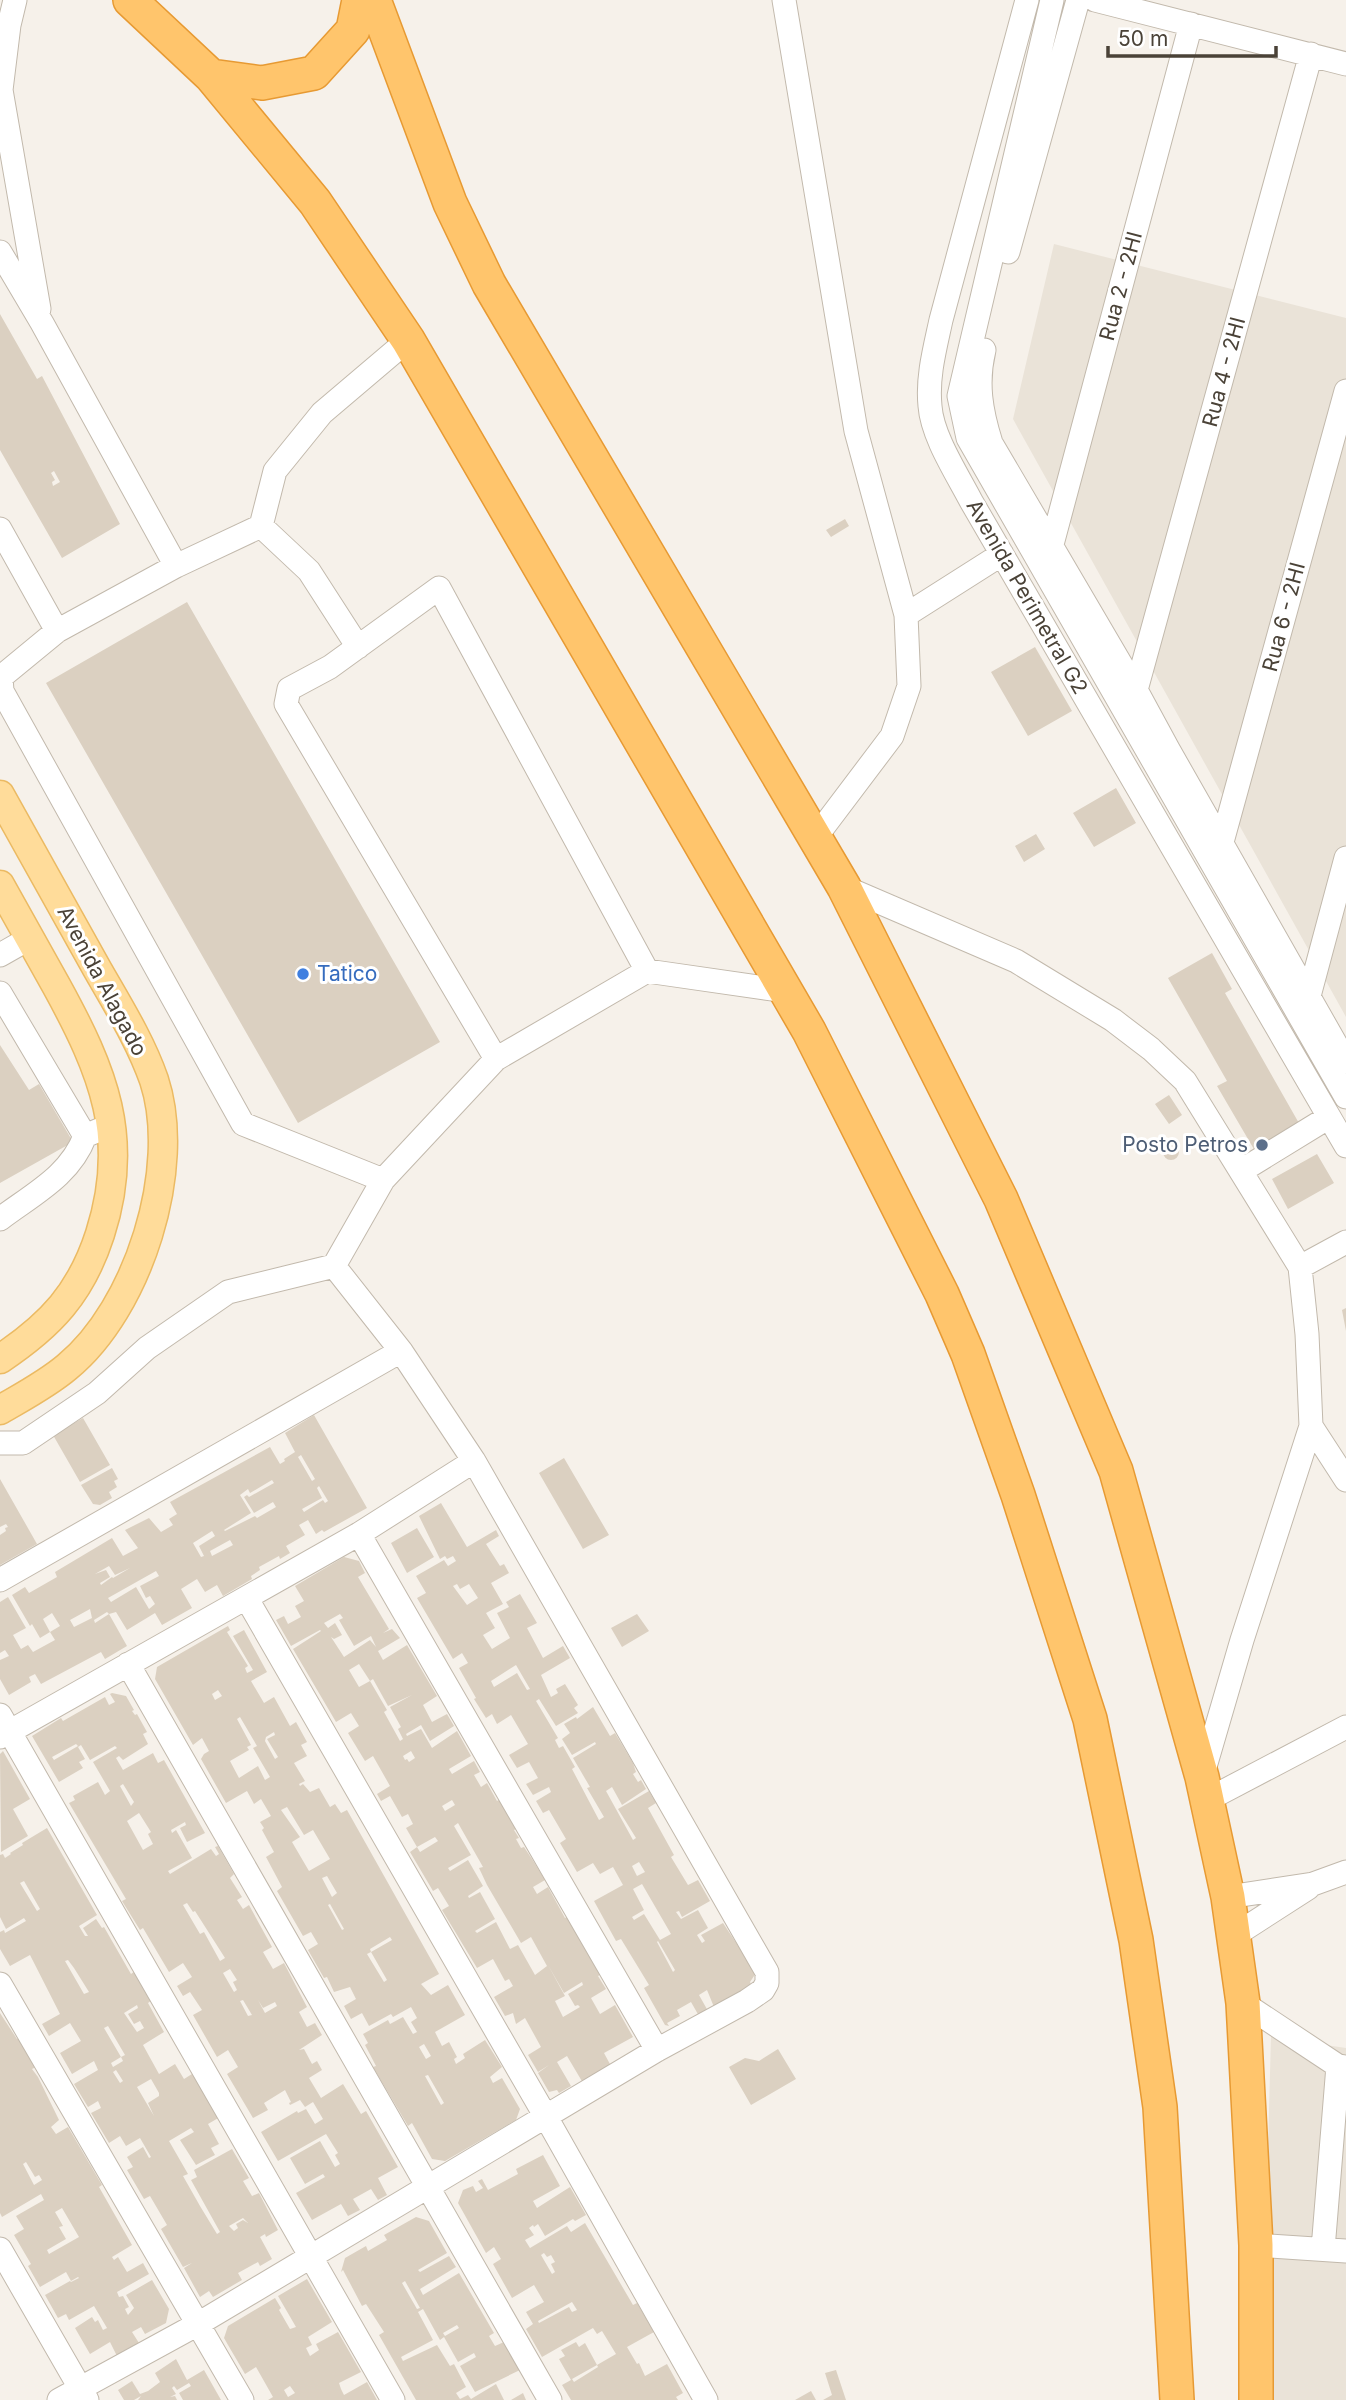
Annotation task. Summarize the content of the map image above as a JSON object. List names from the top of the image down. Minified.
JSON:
{"streets":{"main road":["Avenida Alagado"],"street":["Rua 2 - 2HI","Rua 4 - 2HI","Avenida Perimetral G2","Rua 6 - 2HI"]},"places":["Tatico","Posto Petros"],"scale_bar":"50 m"}
